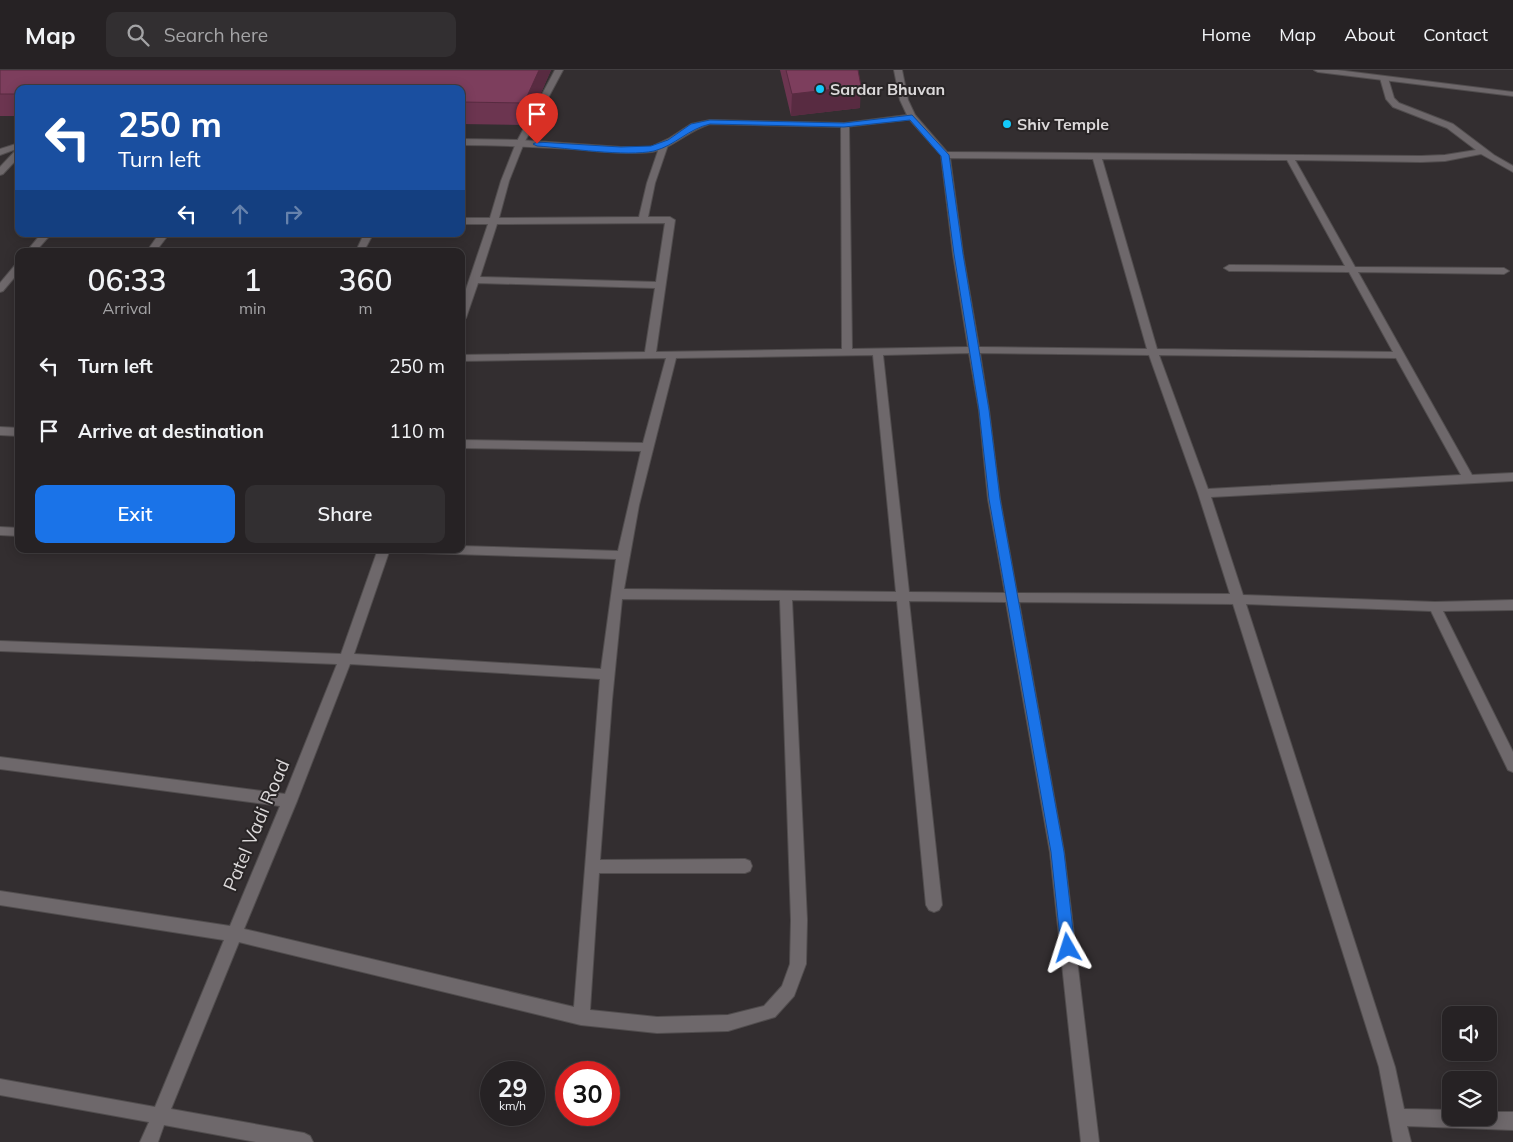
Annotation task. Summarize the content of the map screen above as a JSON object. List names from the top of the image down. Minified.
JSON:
{"streets":{"street":["Patel Vadi Road"]},"places":["Sardar Bhuvan","Shiv Temple"],"page":{"header":"Map","search":"Search here","nav":["Home","Map","About","Contact"],"turn":["250 m","Turn left"],"eta":["06:33","Arrival","1","min","360","m"],"list":[{"name":"Turn left","value":"250 m"},{"name":"Arrive at destination","value":"110 m"}],"buttons":["Exit","Share"],"speed":"29 km/h","limit":"30"}}
